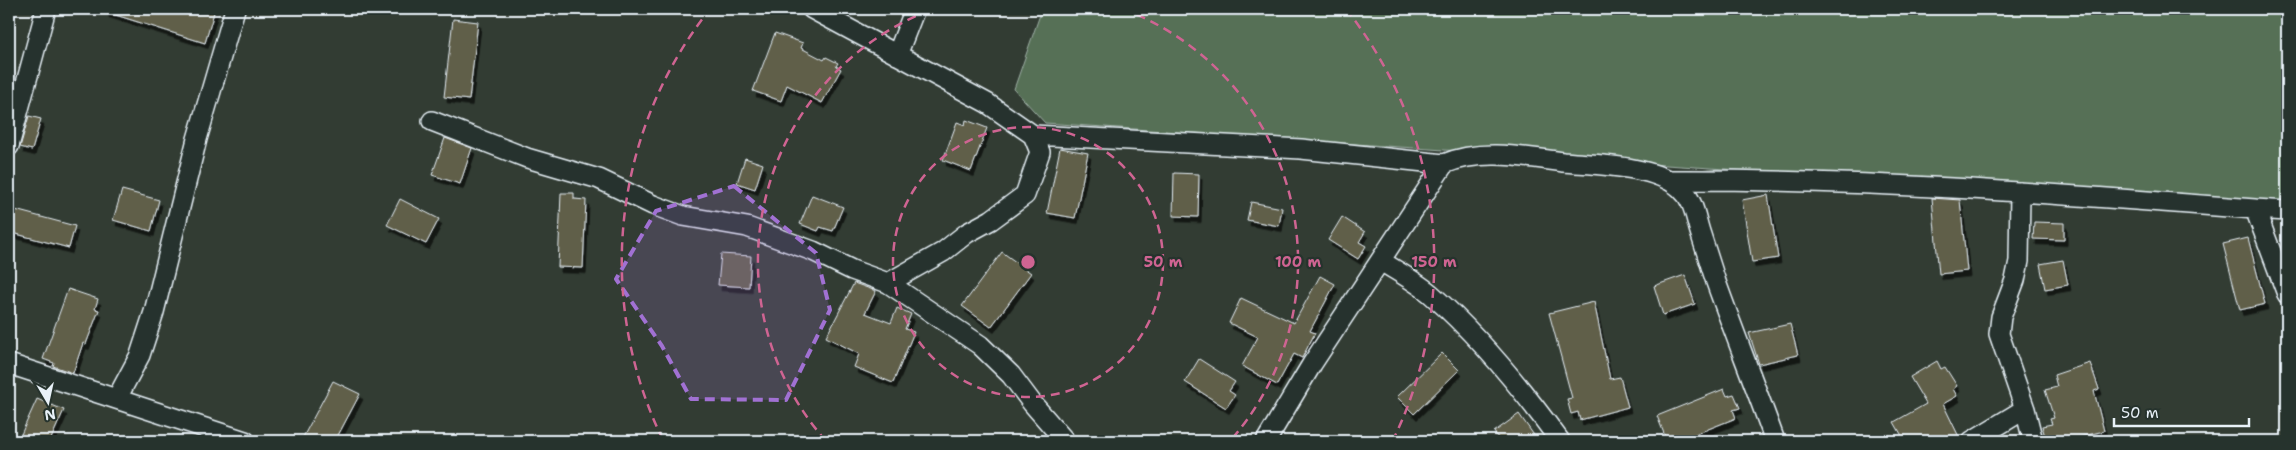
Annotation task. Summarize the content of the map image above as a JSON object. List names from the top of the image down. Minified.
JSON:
{"scale_bar":"50 m","north":"bottom","rings":["50 m","100 m","150 m"]}
